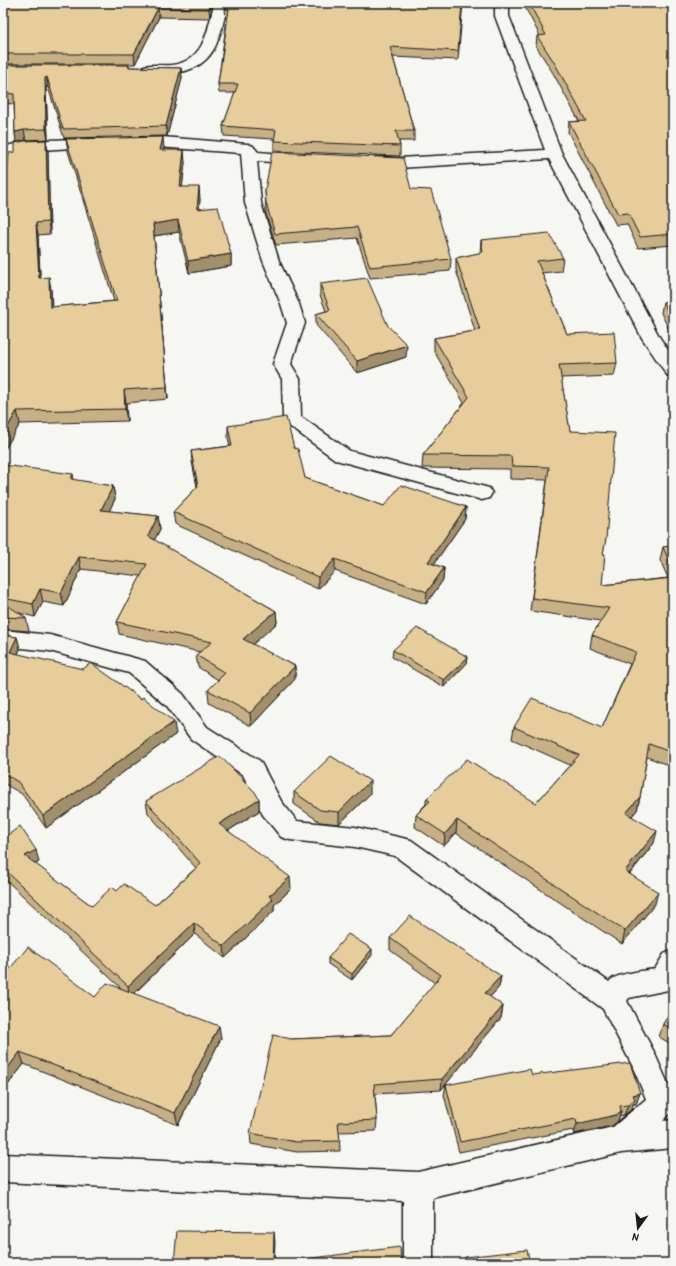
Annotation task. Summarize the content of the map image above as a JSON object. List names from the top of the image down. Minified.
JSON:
{"north":"bottom"}
